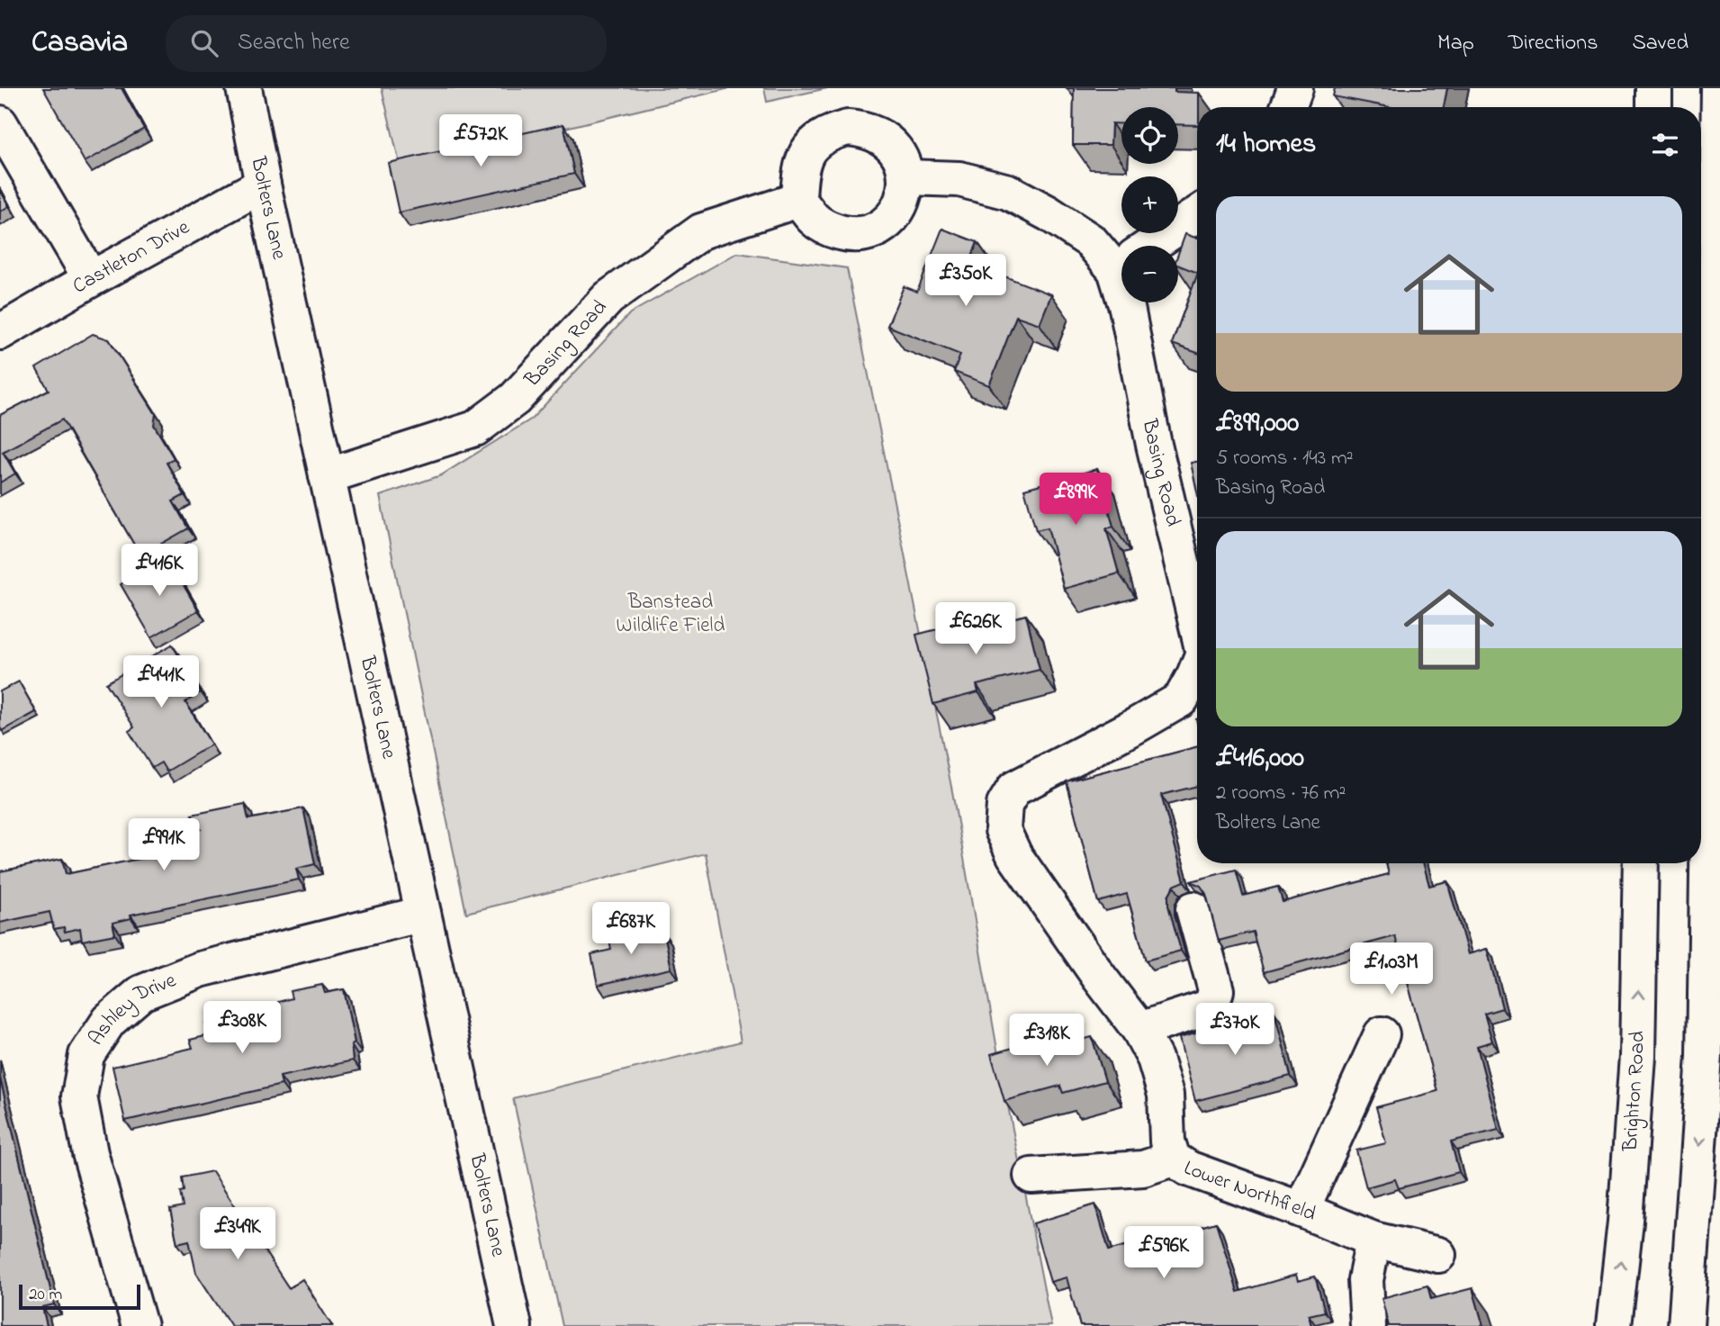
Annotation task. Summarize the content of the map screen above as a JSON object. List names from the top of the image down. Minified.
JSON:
{"streets":{"main road":["Bolters Lane","Castleton Drive","Basing Road","Ashley Drive","Brighton Road","Lower Northfield"]},"crossings":[["Bolters Lane","Castleton Drive"],["Bolters Lane","Basing Road"],["Bolters Lane","Ashley Drive"],["Basing Road","Lower Northfield"]],"parks":["Banstead Wildlife Field"],"scale_bar":"20 m","page":{"header":"Casavia","search":"Search here","nav":["Map","Directions","Saved"],"map_buttons":["+","−"],"heading":"14 homes","price":["£572K","£350K","£899K","£416K","£626K","£441K","£991K","£687K","£1.03M","£308K","£370K","£318K","£349K","£596K"],"list":[{"name":"£899,000","note":"5 rooms · 143 m² · Basing Road"},{"name":"£416,000","note":"2 rooms · 76 m² · Bolters Lane"}],"scale":"20 m"}}
